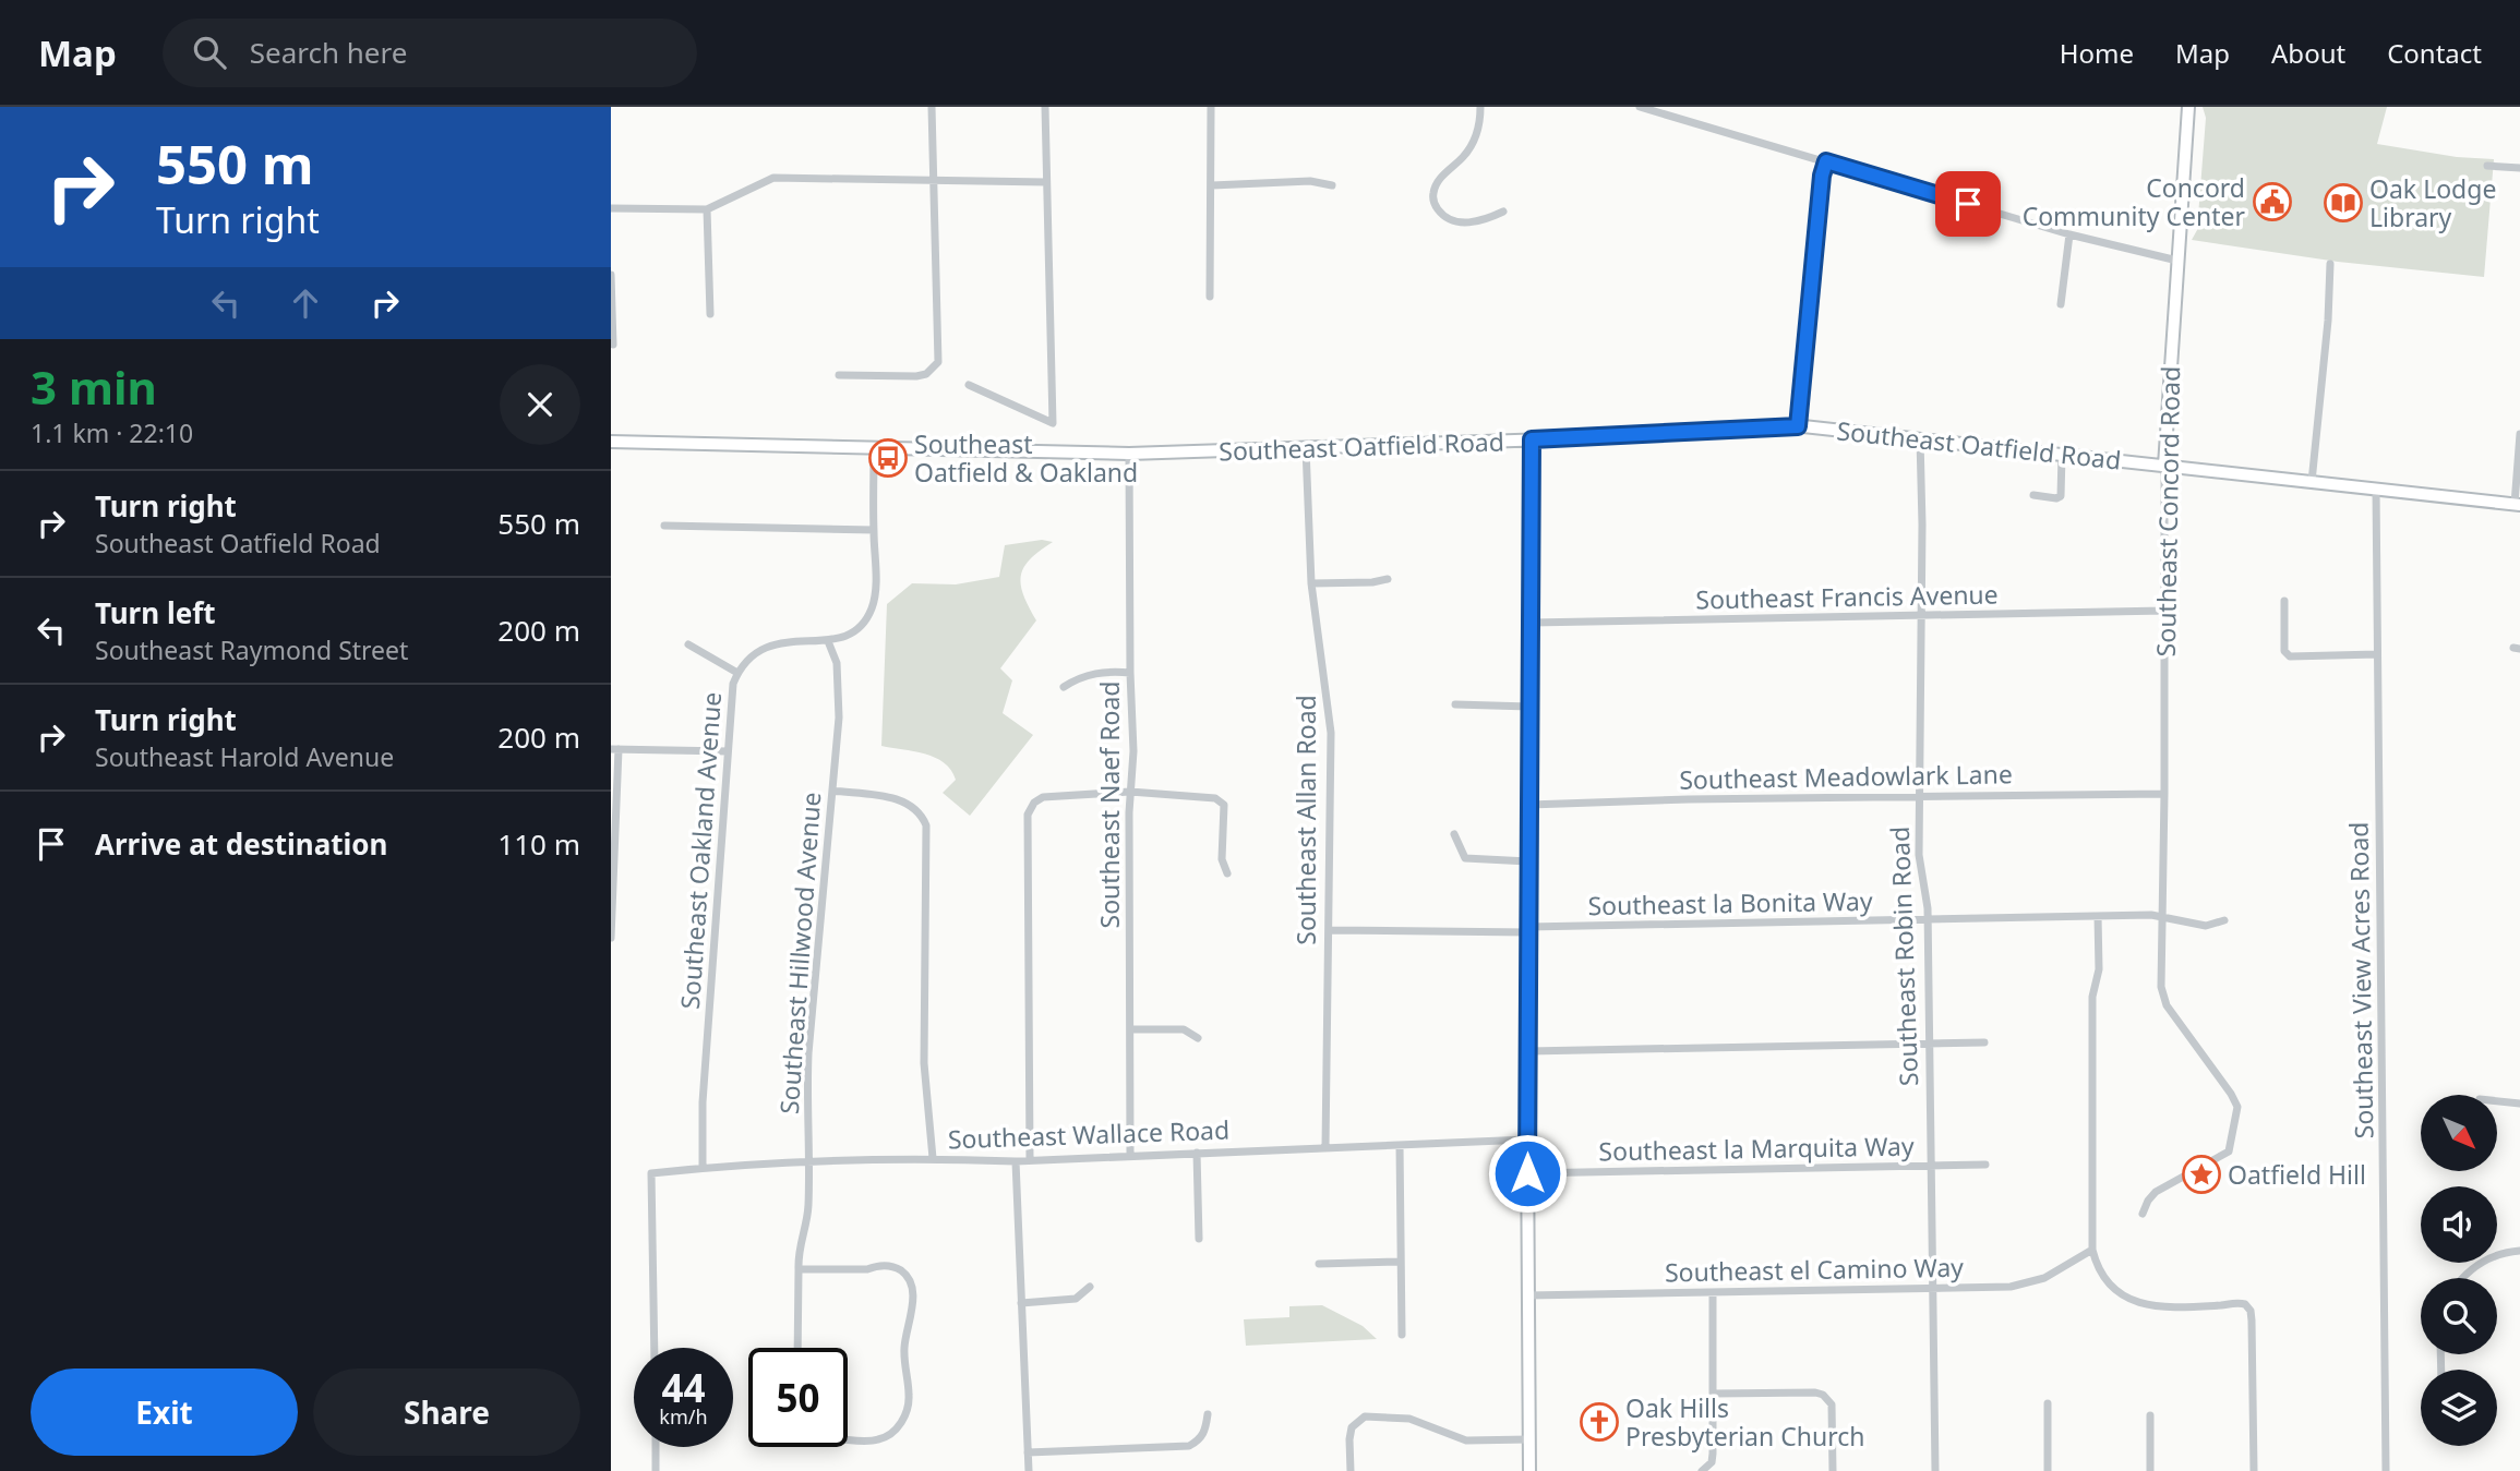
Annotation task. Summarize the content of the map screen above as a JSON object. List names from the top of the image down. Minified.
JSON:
{"streets":{"main road":["Southeast Oatfield Road","Southeast Concord Road"],"street":["Southeast Francis Avenue","Southeast Meadowlark Lane","Southeast Naef Road","Southeast Allan Road","Southeast Oakland Avenue","Southeast la Bonita Way","Southeast Hillwood Avenue","Southeast Robin Road","Southeast View Acres Road","Southeast Wallace Road","Southeast la Marquita Way","Southeast el Camino Way"]},"crossings":[["Southeast Oatfield Road","Southeast Concord Road"],["Southeast Oatfield Road","Southeast Naef Road"],["Southeast Oatfield Road","Southeast Allan Road"],["Southeast Oatfield Road","Southeast Oakland Avenue"],["Southeast Oatfield Road","Southeast Robin Road"],["Southeast Oatfield Road","Southeast View Acres Road"],["Southeast Concord Road","Southeast Francis Avenue"],["Southeast Concord Road","Southeast Meadowlark Lane"],["Southeast Concord Road","Southeast la Bonita Way"],["Southeast Francis Avenue","Southeast Robin Road"],["Southeast Meadowlark Lane","Southeast Robin Road"],["Southeast Naef Road","Southeast Wallace Road"],["Southeast Allan Road","Southeast la Bonita Way"],["Southeast Allan Road","Southeast Wallace Road"],["Southeast Oakland Avenue","Southeast Hillwood Avenue"],["Southeast Oakland Avenue","Southeast Wallace Road"],["Southeast la Bonita Way","Southeast Robin Road"],["Southeast Hillwood Avenue","Southeast Wallace Road"],["Southeast Robin Road","Southeast la Marquita Way"],["Southeast Robin Road","Southeast el Camino Way"]],"places":{"public building":["Concord Community Center"],"library":["Oak Lodge Library"],"bus stop":["Southeast Oatfield & Oakland"],"place":["Oatfield Hill"],"church":["Oak Hills Presbyterian Church"]},"north":"bottom right","page":{"header":"Map","search":"Search here","nav":["Home","Map","About","Contact"],"turn":["550 m","Turn right"],"heading":["3 min","1.1 km · 22:10"],"list":[{"name":"Turn right","note":"Southeast Oatfield Road","value":"550 m"},{"name":"Turn left","note":"Southeast Raymond Street","value":"200 m"},{"name":"Turn right","note":"Southeast Harold Avenue","value":"200 m"},{"name":"Arrive at destination","value":"110 m"}],"speed":"44 km/h","limit":"50","buttons":["Exit","Share"]}}
